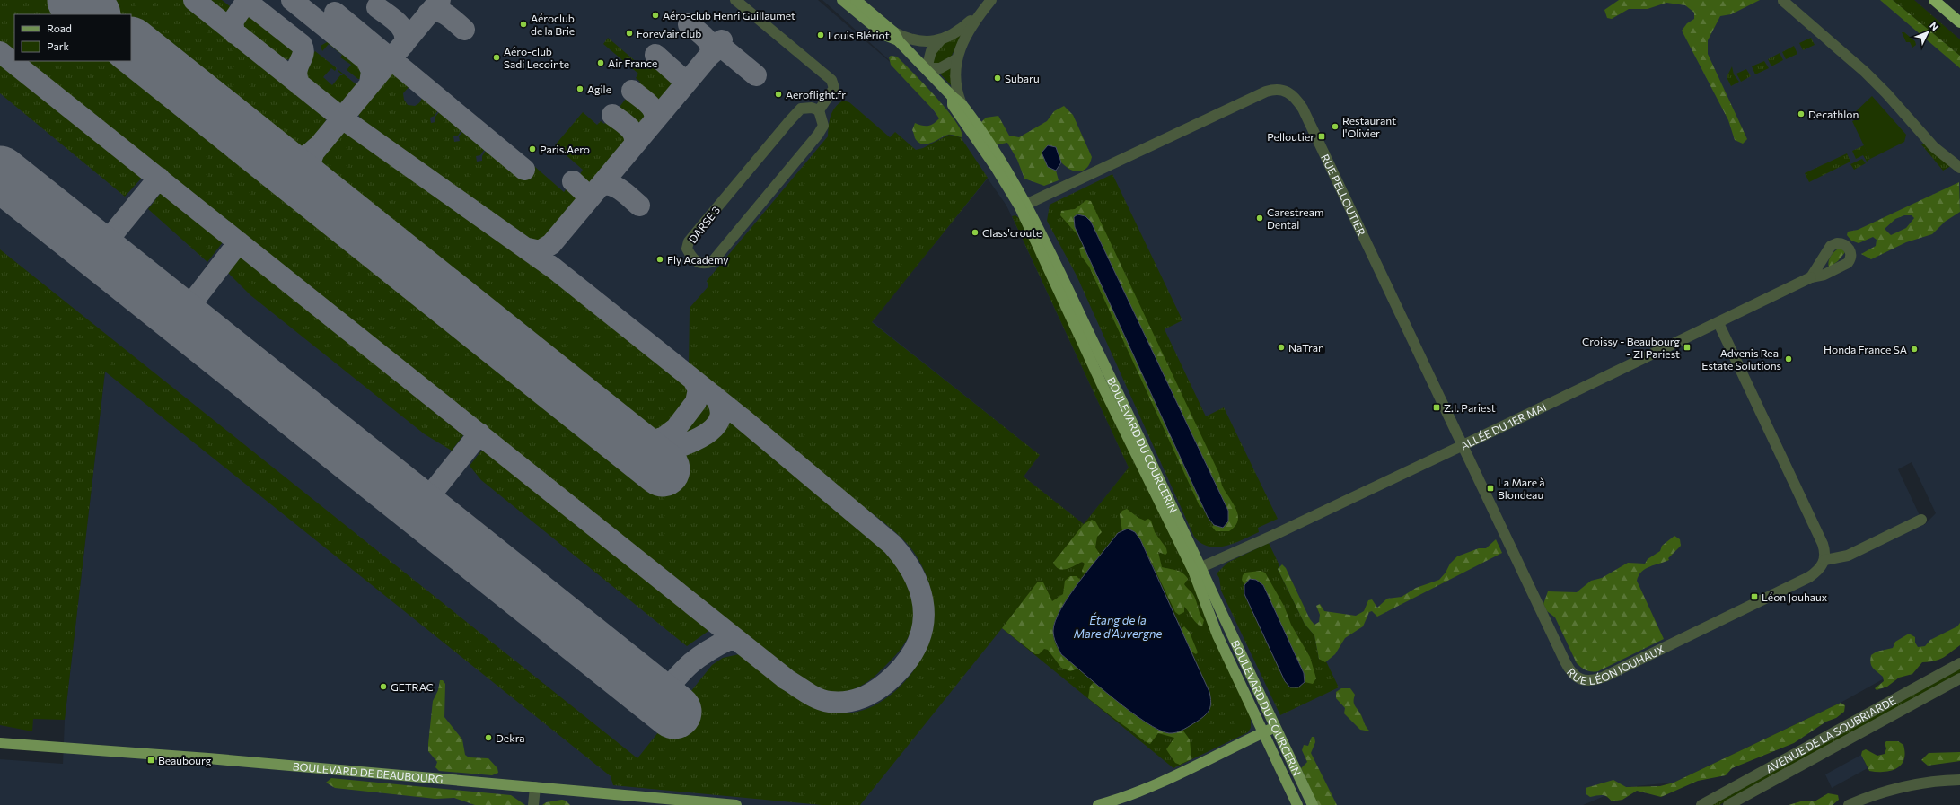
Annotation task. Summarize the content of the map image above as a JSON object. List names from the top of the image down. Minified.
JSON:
{"streets":{"main road":["BOULEVARD DU COURCERIN","BOULEVARD DE BEAUBOURG"],"street":["RUE PELLOUTIER","DARSE 3","ALLÉE DU 1ER MAI","RUE LÉON JOUHAUX","AVENUE DE LA SOUBRIARDE"]},"crossings":[["RUE PELLOUTIER","ALLÉE DU 1ER MAI"],["RUE PELLOUTIER","BOULEVARD DU COURCERIN"],["RUE PELLOUTIER","RUE LÉON JOUHAUX"],["ALLÉE DU 1ER MAI","BOULEVARD DU COURCERIN"],["ALLÉE DU 1ER MAI","RUE LÉON JOUHAUX"]],"water":["Étang de la Mare d’Auvergne"],"places":{"other":["Aéro-club Henri Guillaumet","Aéroclub de la Brie","Forev'air club","Louis Blériot","Aéro-club Sadi Lecointe","Air France","Subaru","Agile","Aeroflight.fr","Decathlon","Restaurant l'Olivier","Paris.Aero","Carestream Dental","Class'croute","Fly Academy","NaTran","Honda France SA","Advenis Real Estate Solutions","GETRAC","Dekra"],"transit":["Pelloutier","Croissy - Beaubourg - ZI Pariest","Z.I. Pariest","La Mare à Blondeau","Léon Jouhaux","Beaubourg"]},"legend":["Road","Park"],"north":"top right"}
